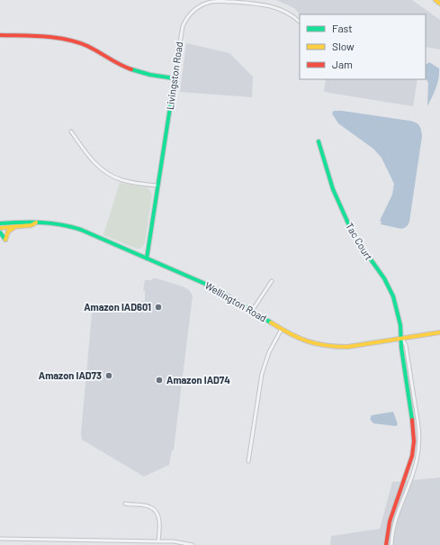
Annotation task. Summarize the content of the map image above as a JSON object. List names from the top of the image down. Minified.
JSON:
{"streets":{"main road":["Livingston Road","Tac Court","Wellington Road"]},"crossings":[["Livingston Road","Wellington Road"],["Tac Court","Wellington Road"]],"places":["Amazon IAD601","Amazon IAD73","Amazon IAD74"],"legend":["Fast","Slow","Jam"]}
